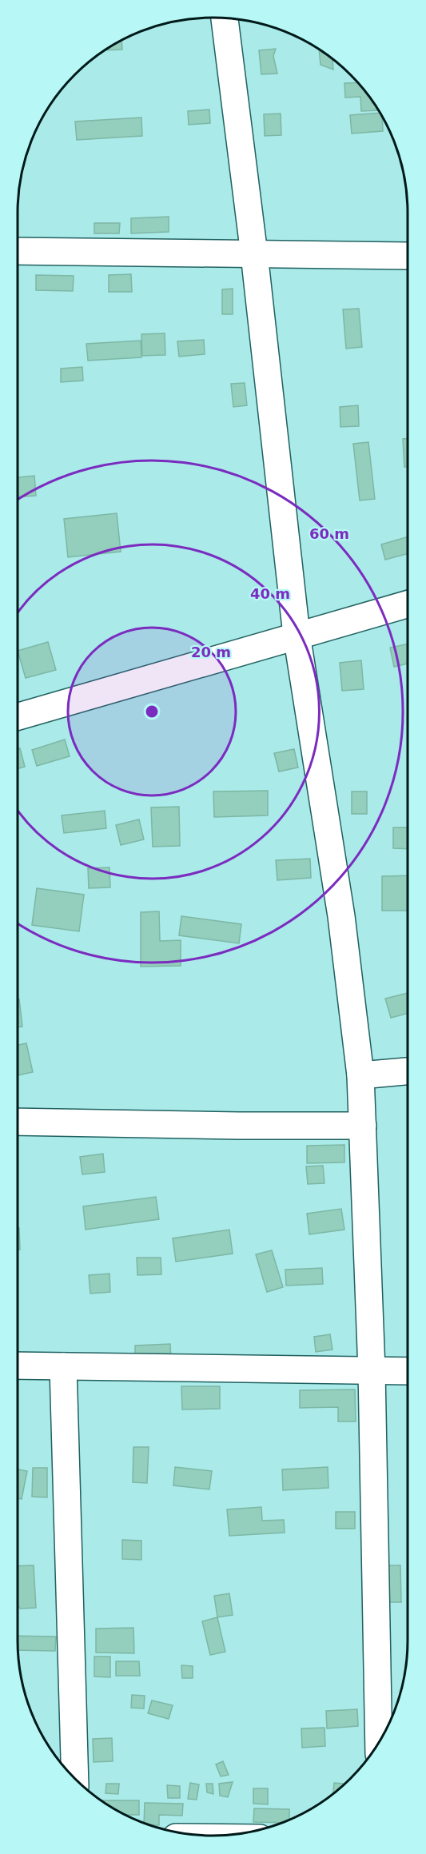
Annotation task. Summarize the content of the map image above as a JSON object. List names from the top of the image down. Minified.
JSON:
{"rings":["60 m","40 m","20 m"]}
